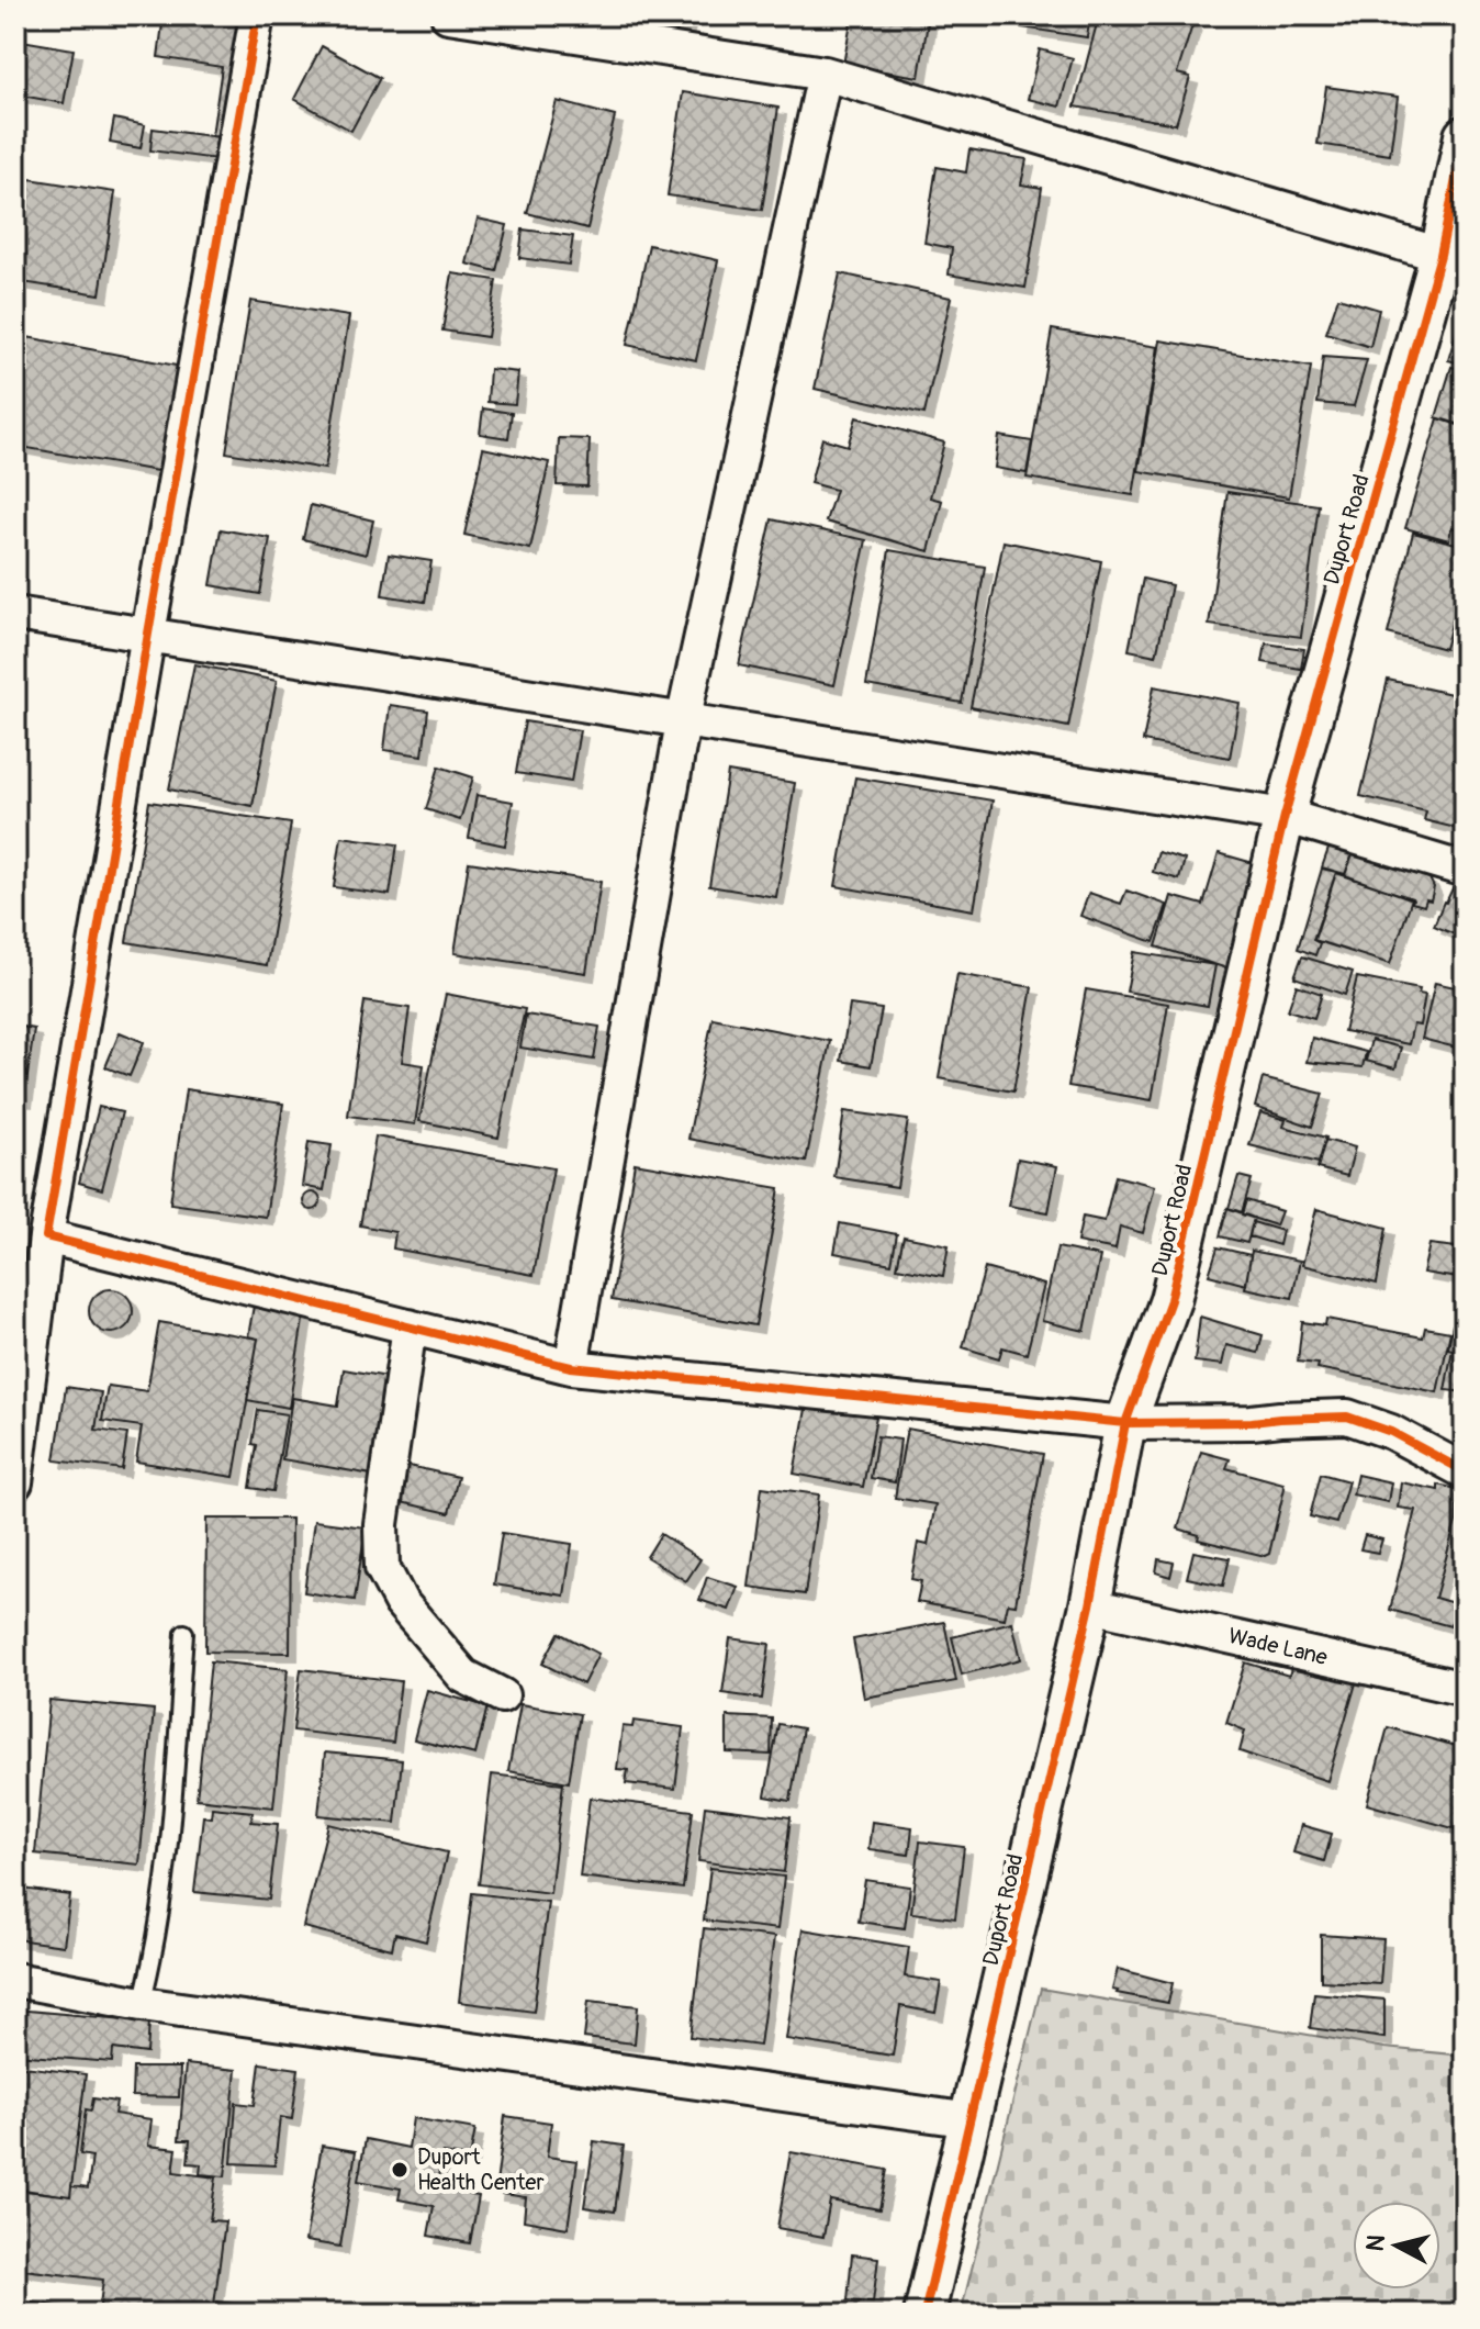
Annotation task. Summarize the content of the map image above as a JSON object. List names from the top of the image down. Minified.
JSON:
{"streets":{"street":["Duport Road","Wade Lane"]},"crossings":[["Duport Road","Wade Lane"]],"places":["Duport Health Center"],"north":"left"}
